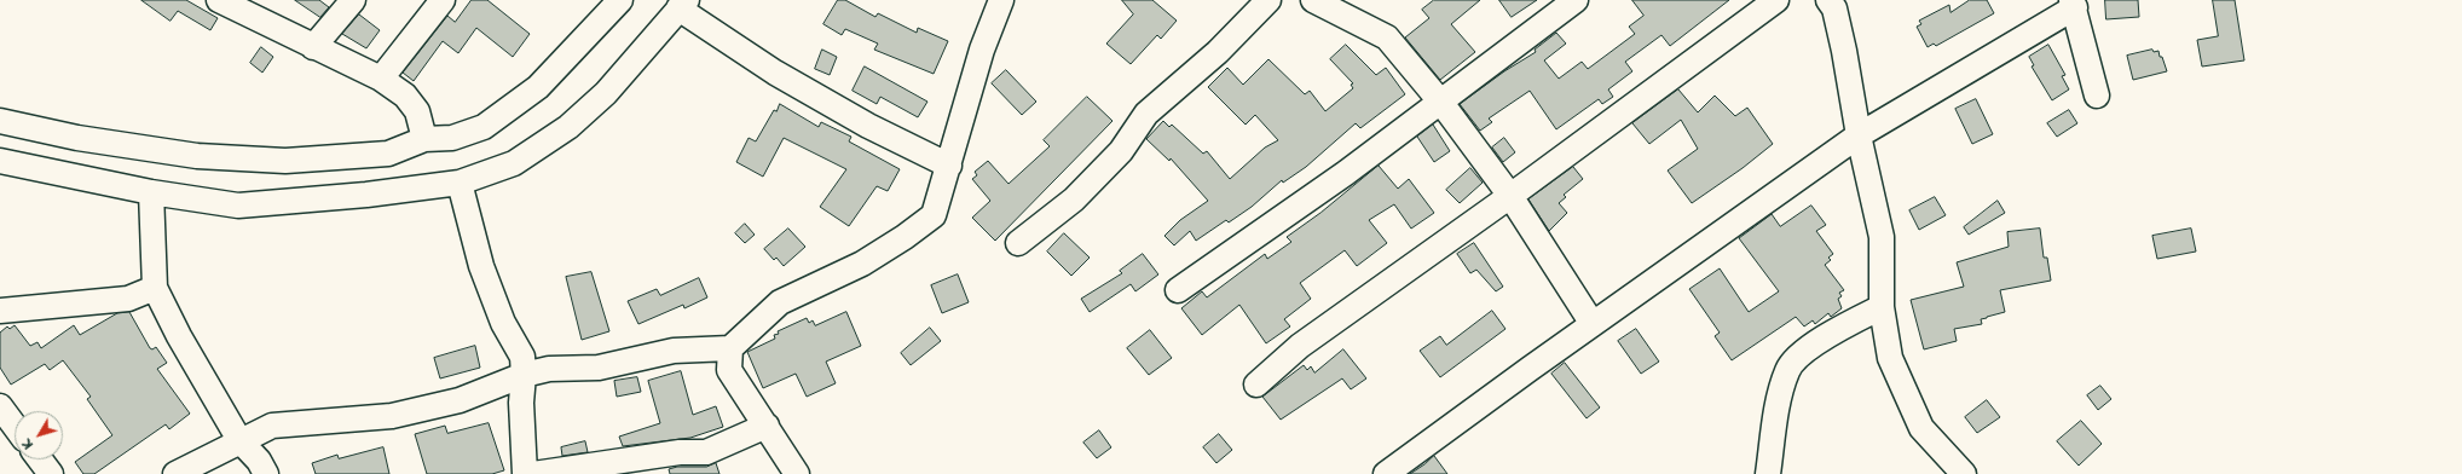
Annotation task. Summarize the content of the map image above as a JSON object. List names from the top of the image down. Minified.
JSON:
{"north":"bottom left"}
